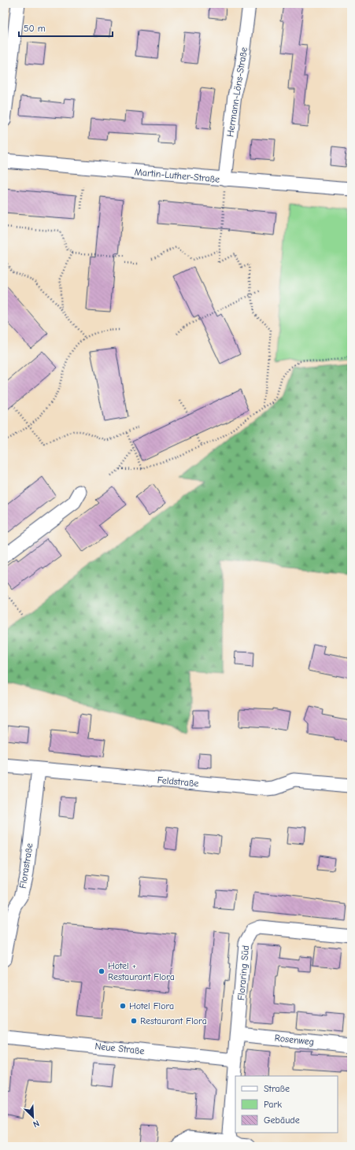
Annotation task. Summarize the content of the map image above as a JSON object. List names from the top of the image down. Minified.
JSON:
{"streets":{"street":["Hermann-Löns-Straße","Martin-Luther-Straße","Feldstraße","Florastraße","Floraring Süd","Rosenweg","Neue Straße"]},"crossings":[["Hermann-Löns-Straße","Martin-Luther-Straße"],["Feldstraße","Florastraße"],["Floraring Süd","Rosenweg"],["Floraring Süd","Neue Straße"]],"places":["Hotel + Restaurant Flora","Hotel Flora","Restaurant Flora"],"legend":["Straße","Park","Gebäude"],"scale_bar":"50 m","north":"bottom right"}
